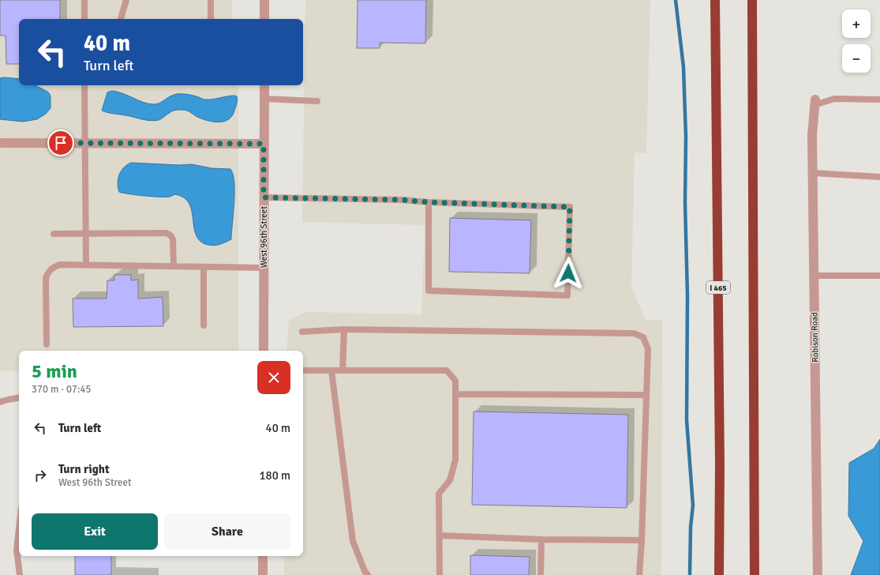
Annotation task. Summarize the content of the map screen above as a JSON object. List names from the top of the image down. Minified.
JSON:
{"streets":{"highway":["I 465"],"street":["West 96th Street","Robison Road"]},"page":{"map_buttons":["+","−"],"turn":["40 m","Turn left"],"heading":["5 min","370 m · 07:45"],"list":[{"name":"Turn left","value":"40 m"},{"name":"Turn right","note":"West 96th Street","value":"180 m"}],"buttons":["Exit","Share"]}}
